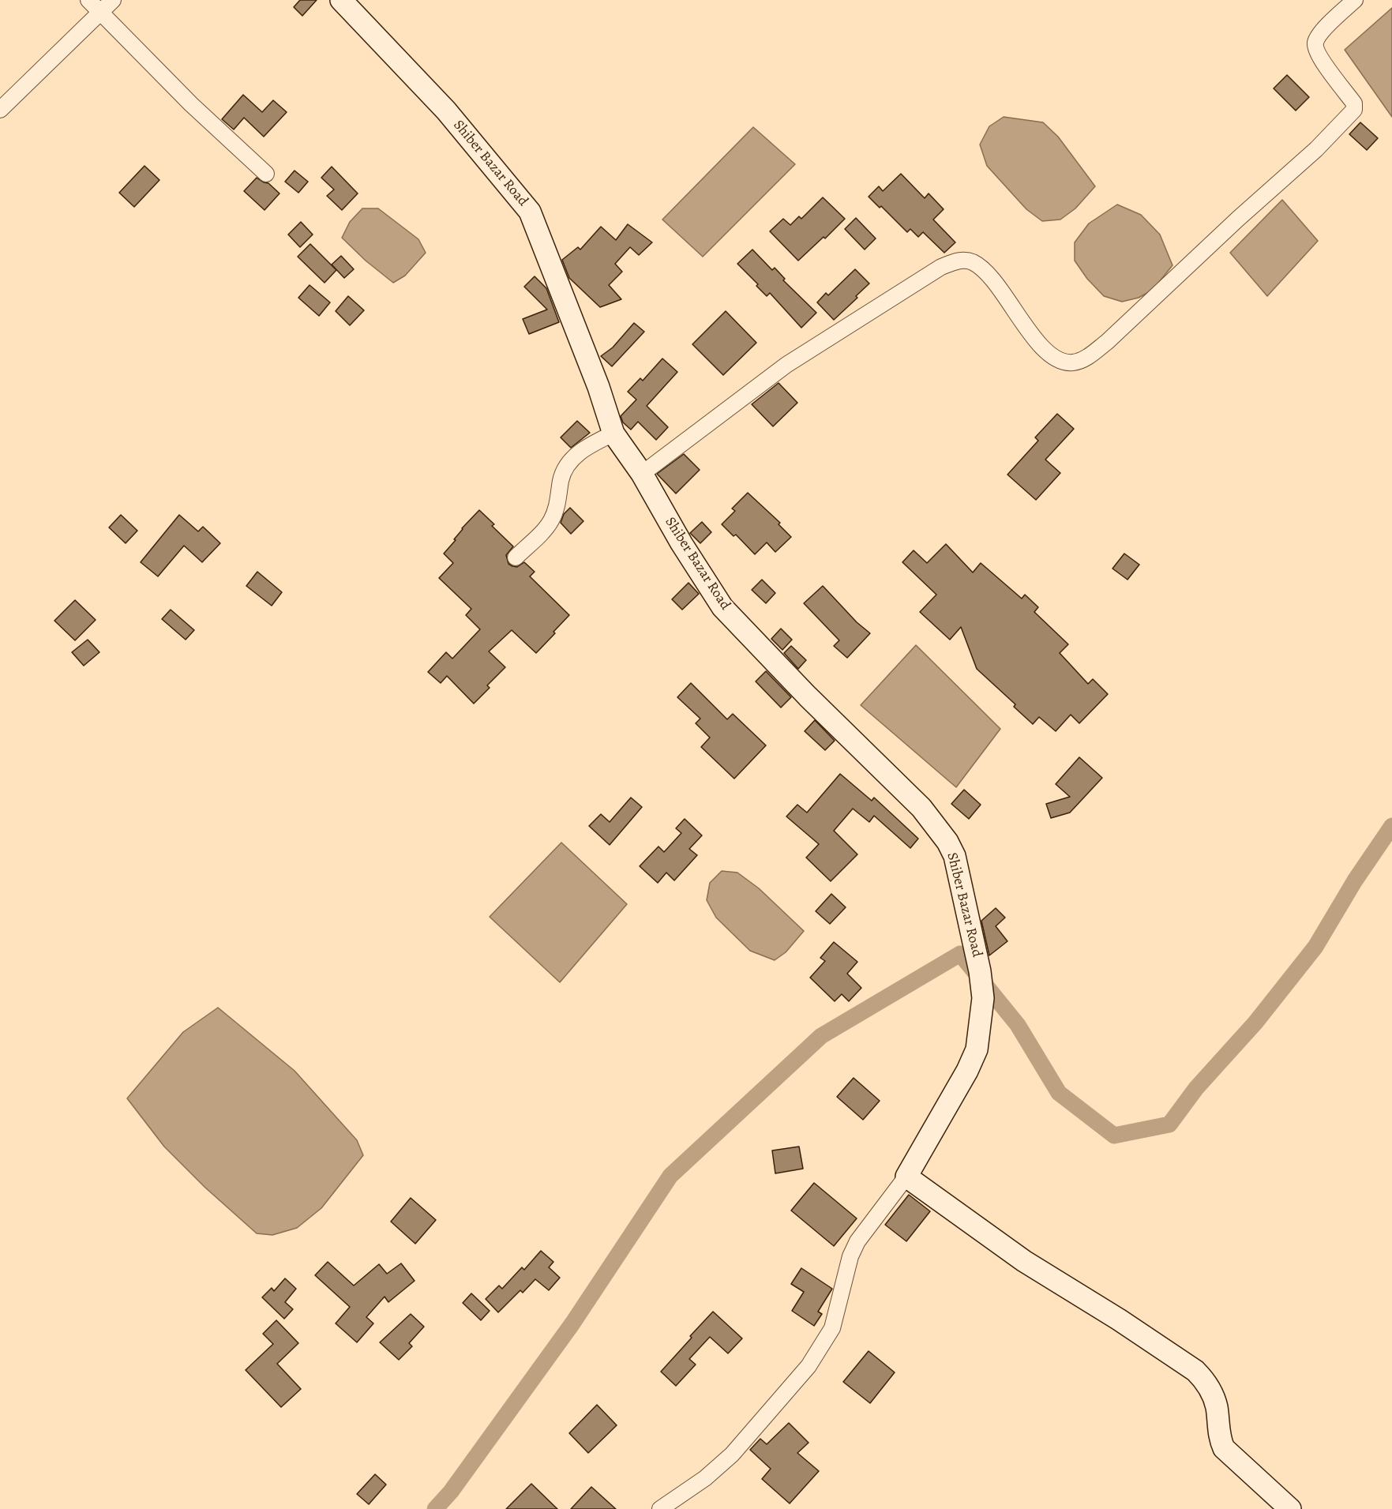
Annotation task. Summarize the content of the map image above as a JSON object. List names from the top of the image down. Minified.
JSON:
{"streets":{"street":["Shiber Bazar Road"]}}
